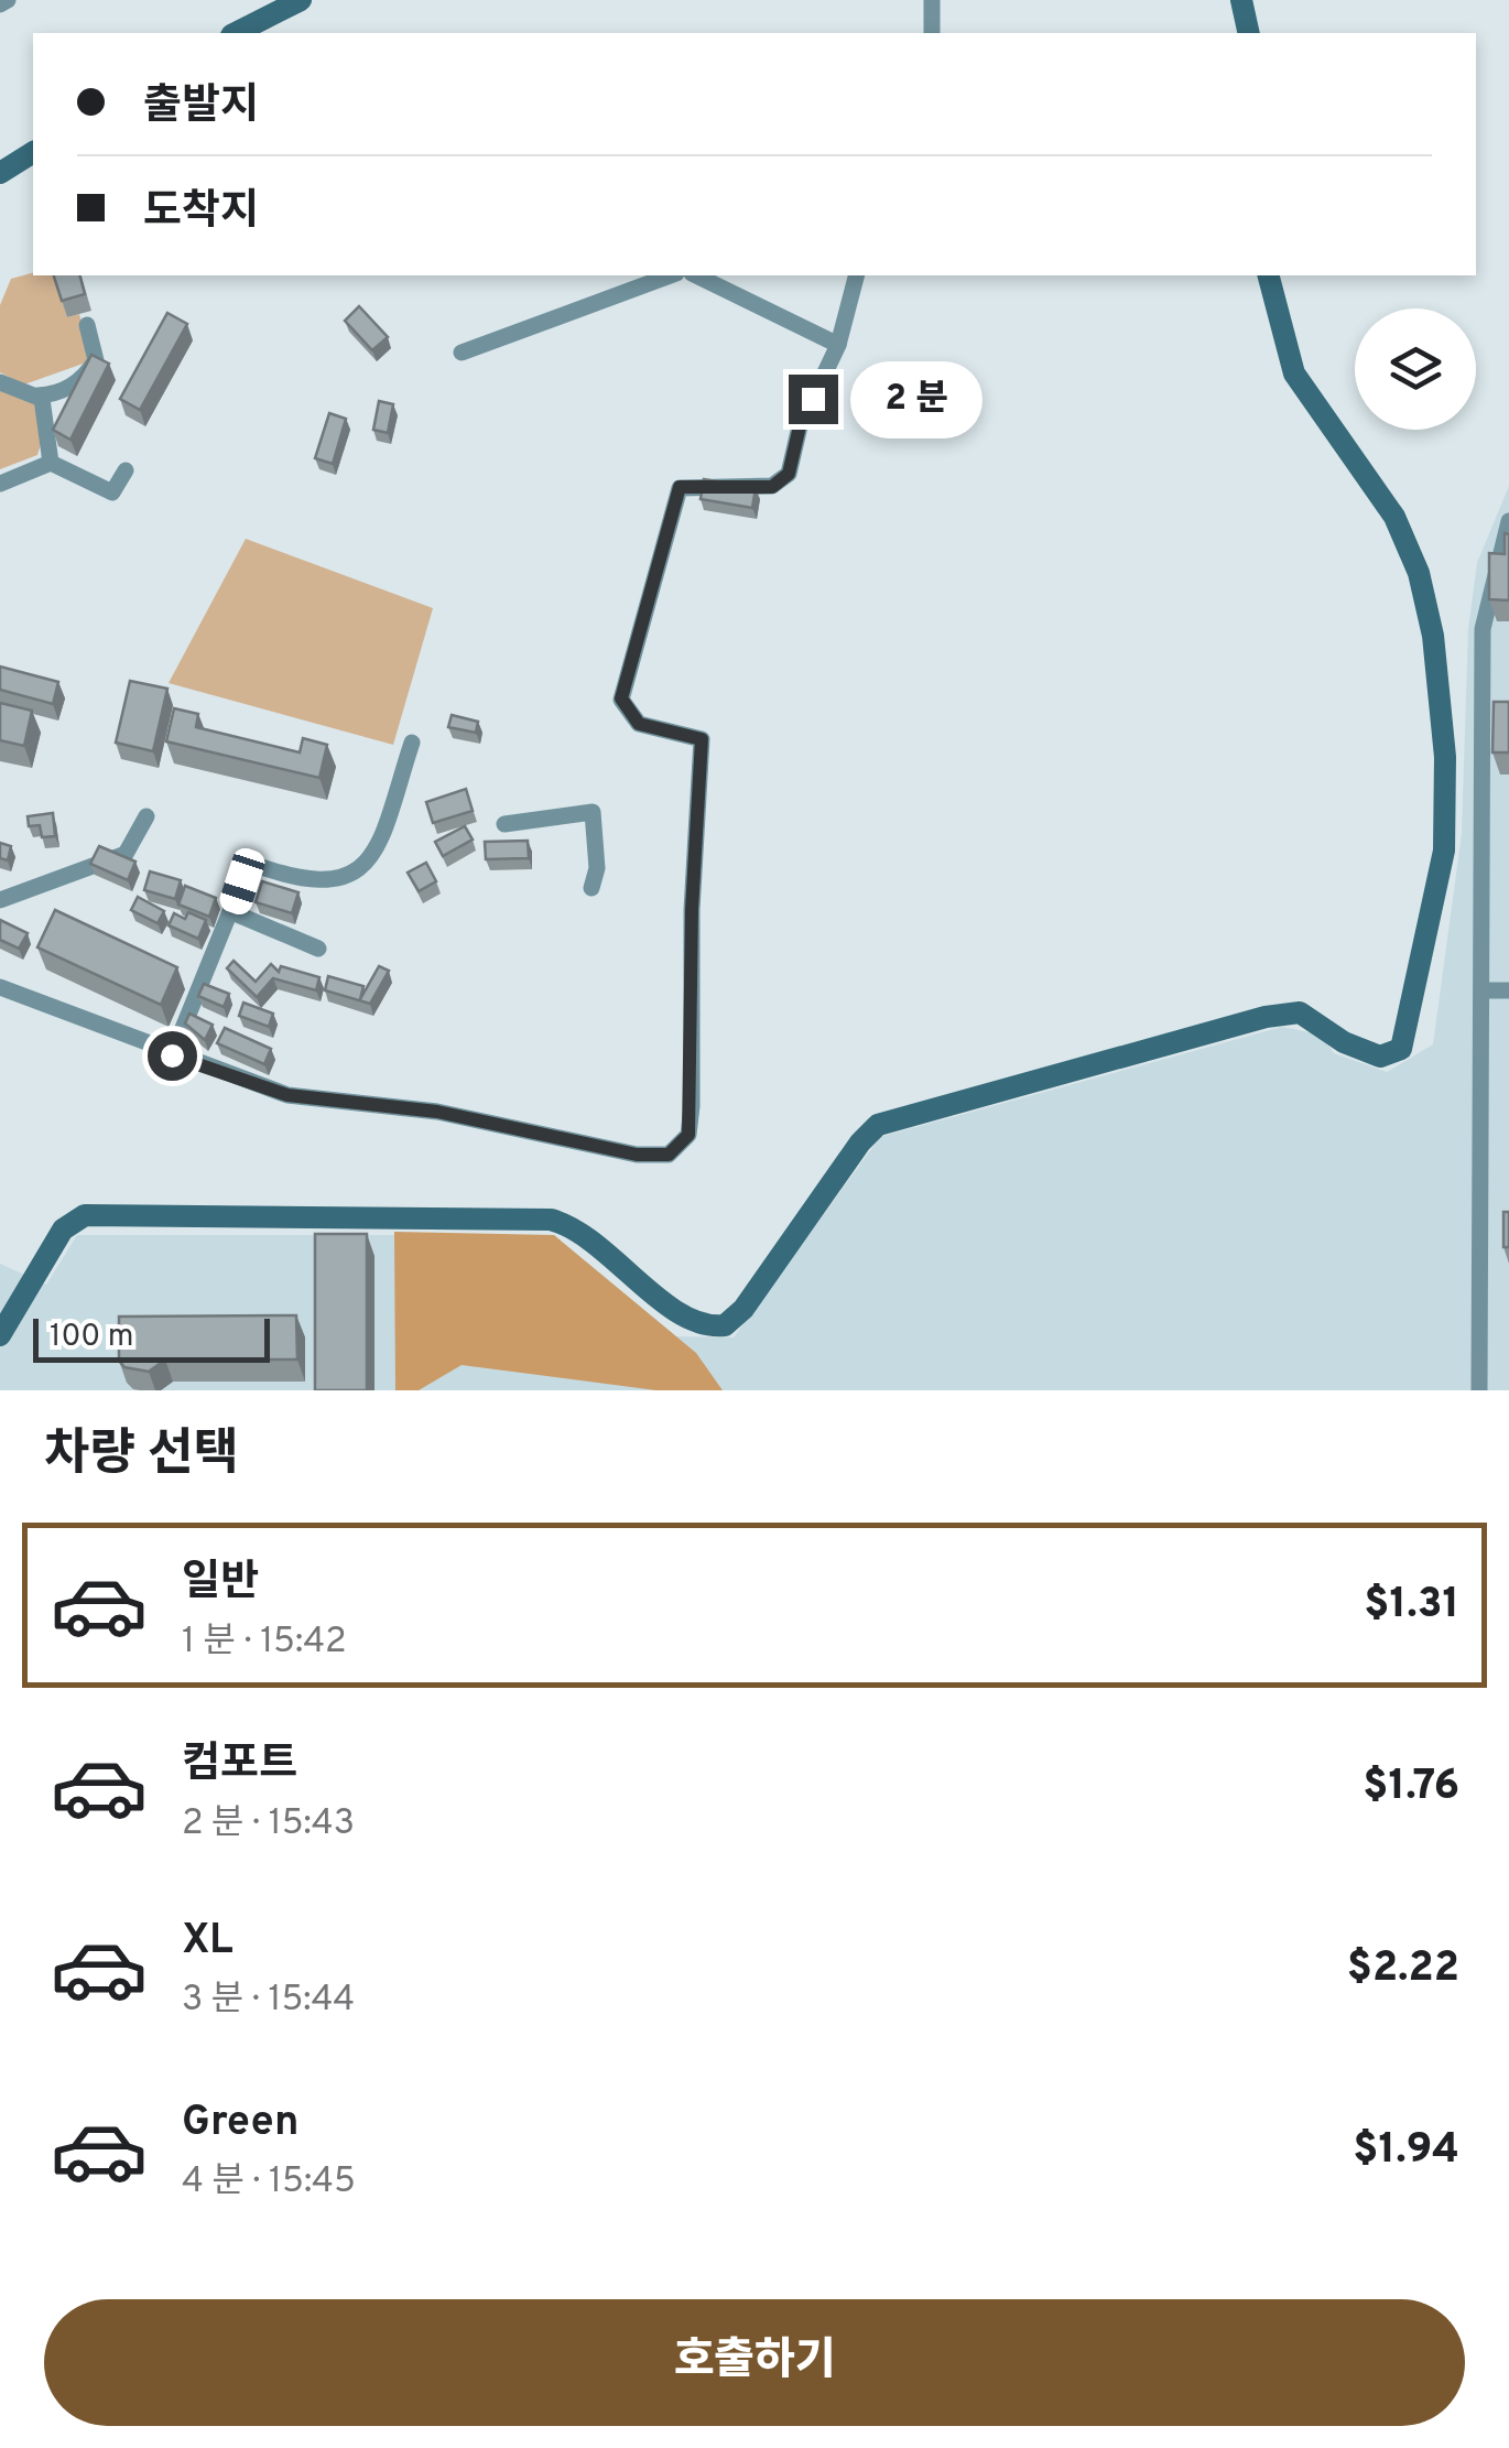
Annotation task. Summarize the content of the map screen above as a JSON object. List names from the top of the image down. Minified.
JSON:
{"scale_bar":"100 m","page":{"banner":["출발지","도착지"],"bubble":"2 분","scale":"100 m","heading":"차량 선택","list":[{"name":"일반","note":"1 분 · 15:42","value":"$1.31"},{"name":"컴포트","note":"2 분 · 15:43","value":"$1.76"},{"name":"XL","note":"3 분 · 15:44","value":"$2.22"},{"name":"Green","note":"4 분 · 15:45","value":"$1.94"}],"buttons":"호출하기"}}
